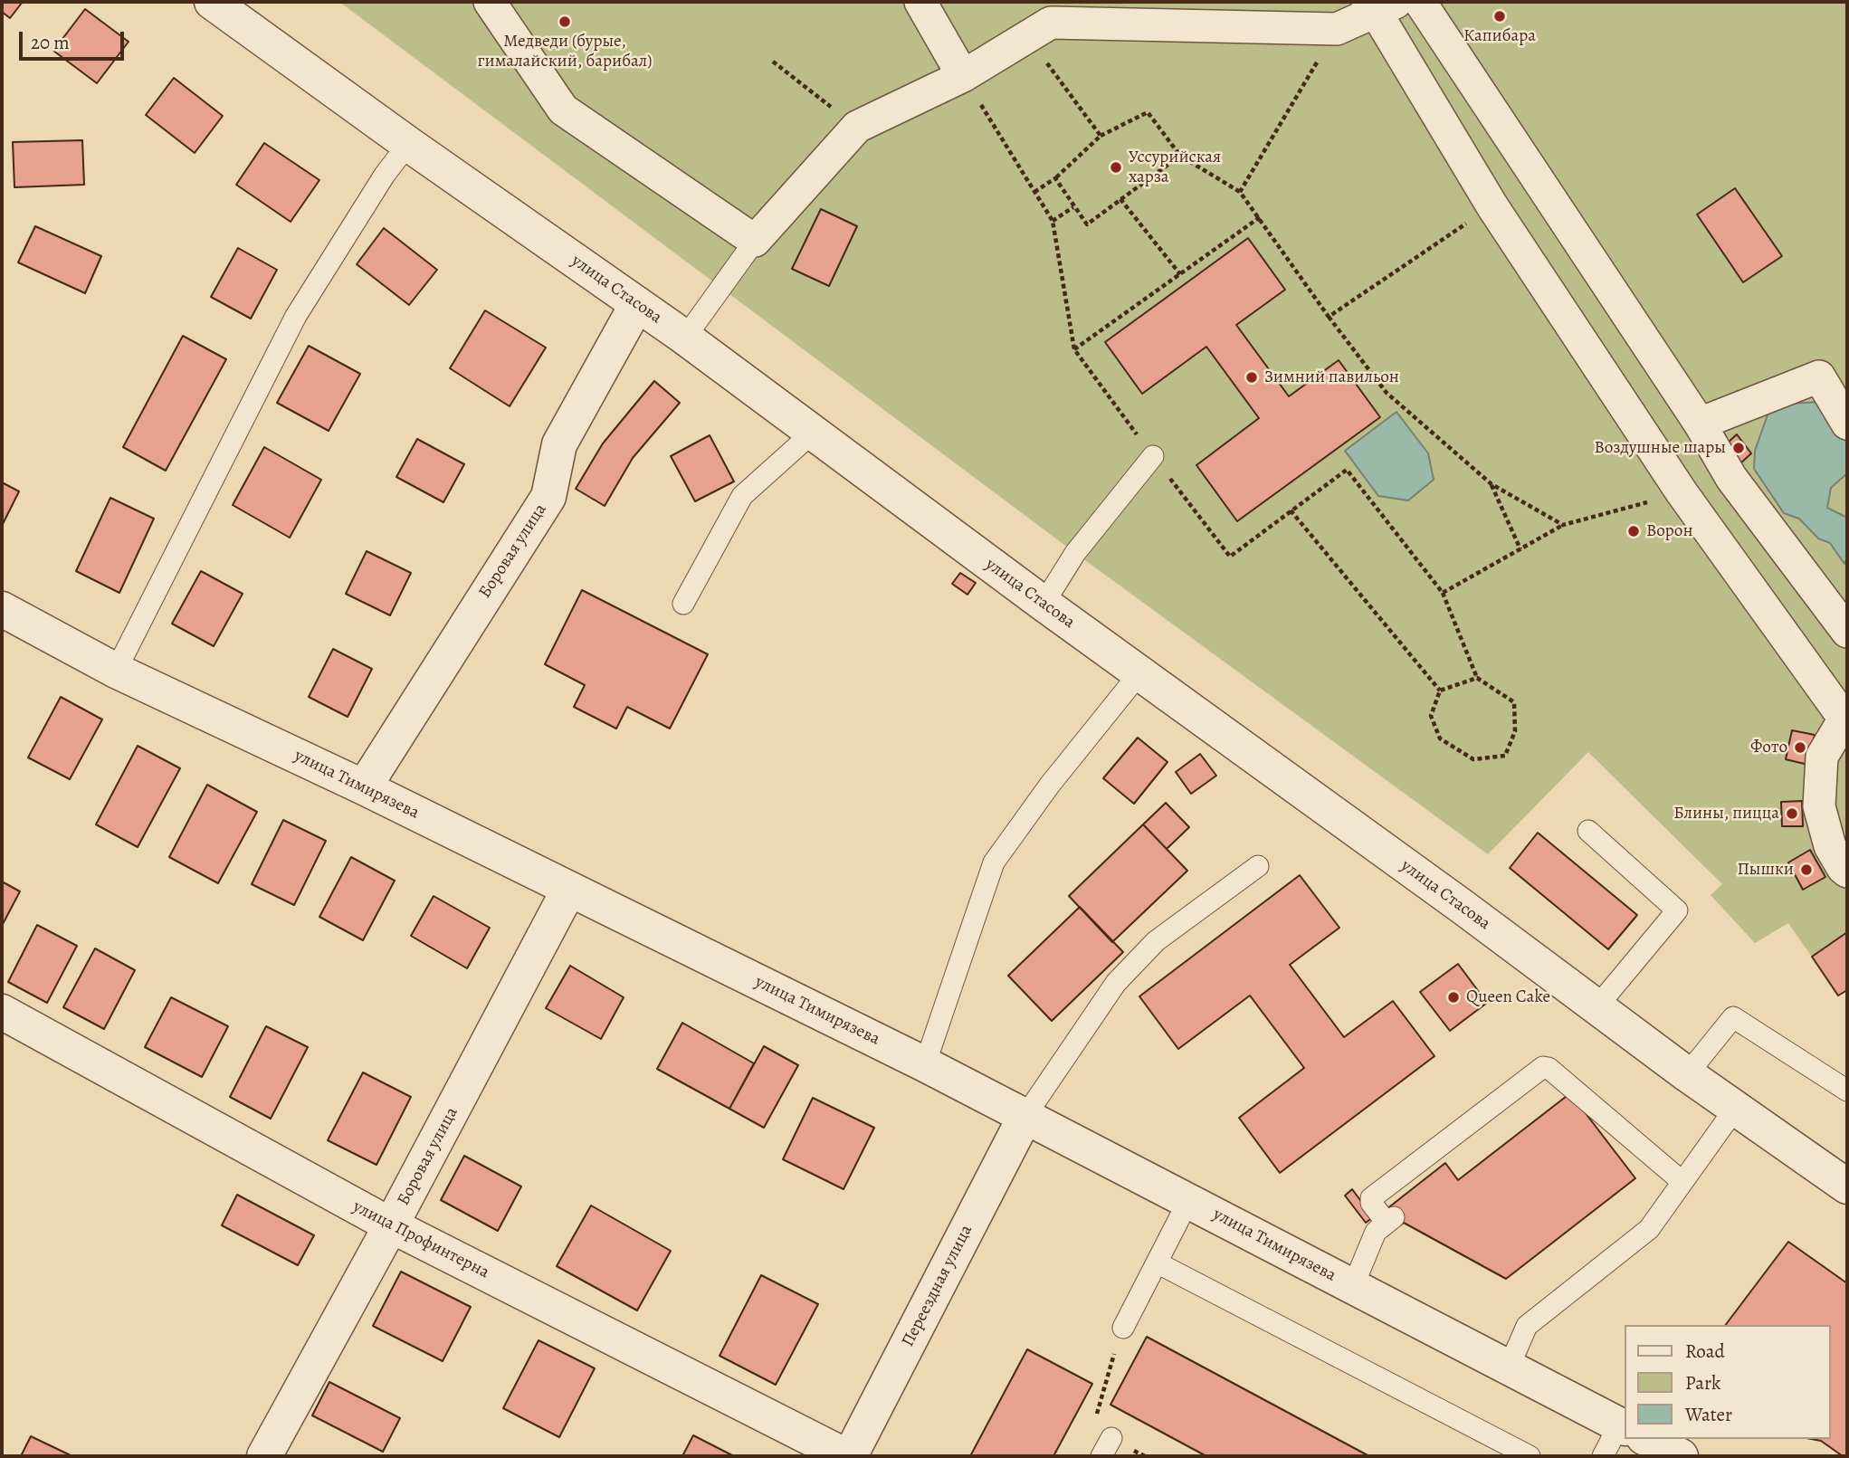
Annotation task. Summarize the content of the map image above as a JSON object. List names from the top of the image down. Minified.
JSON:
{"streets":{"street":["улица Стасова","Боровая улица","улица Тимирязева","улица Профинтерна","Переездная улица"]},"crossings":[["улица Стасова","Боровая улица"],["Боровая улица","улица Тимирязева"],["Боровая улица","улица Профинтерна"],["улица Тимирязева","Переездная улица"],["улица Профинтерна","Переездная улица"]],"places":["Капибара","Медведи (бурые, гималайский, барибал)","Уссурийская харза","Зимний павильон","Воздушные шары","Ворон","Фото","Блины, пицца","Пышки","Queen Cake"],"legend":["Road","Park","Water"],"scale_bar":"20 m"}
